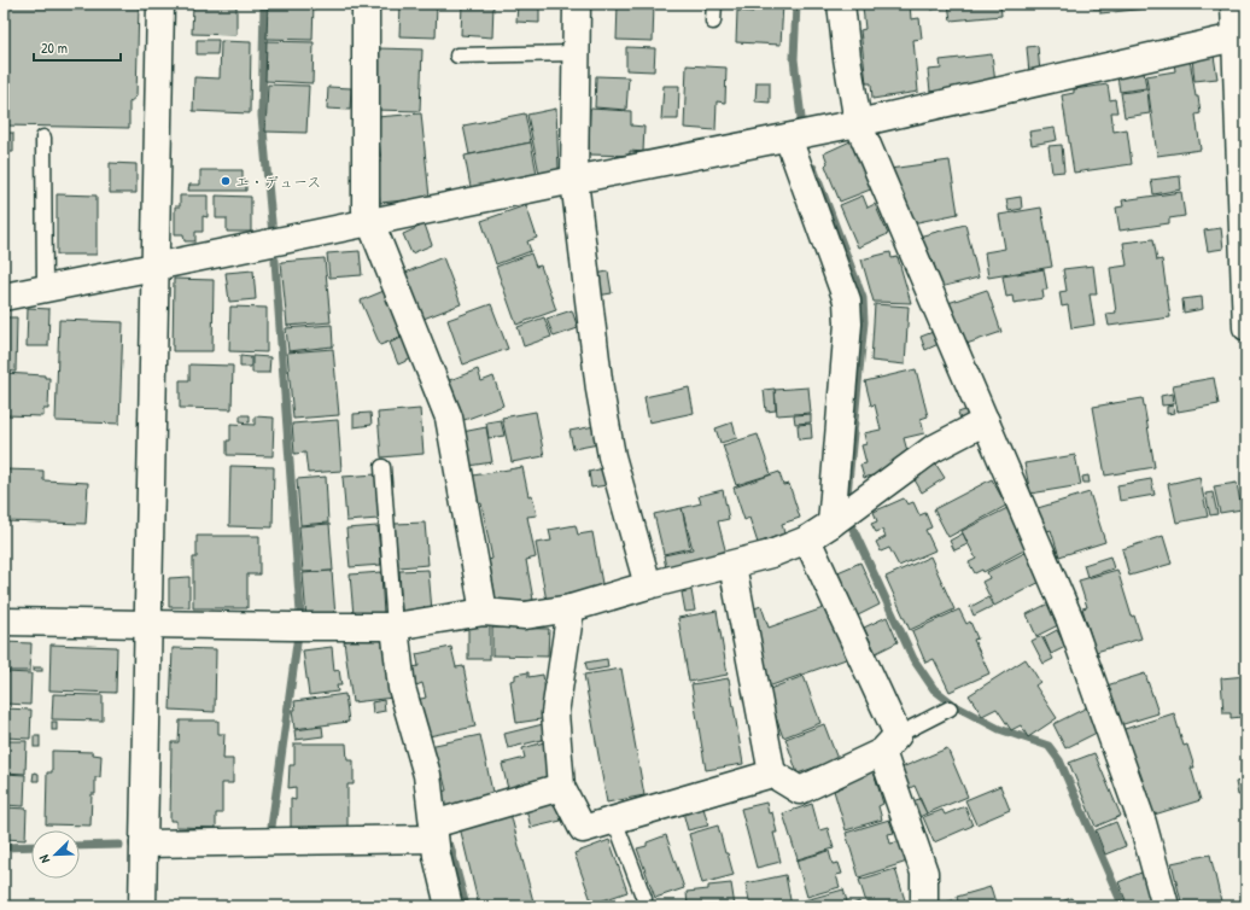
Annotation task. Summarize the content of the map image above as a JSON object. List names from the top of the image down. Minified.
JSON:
{"places":["エ・デュース"],"scale_bar":"20 m","north":"bottom left"}
